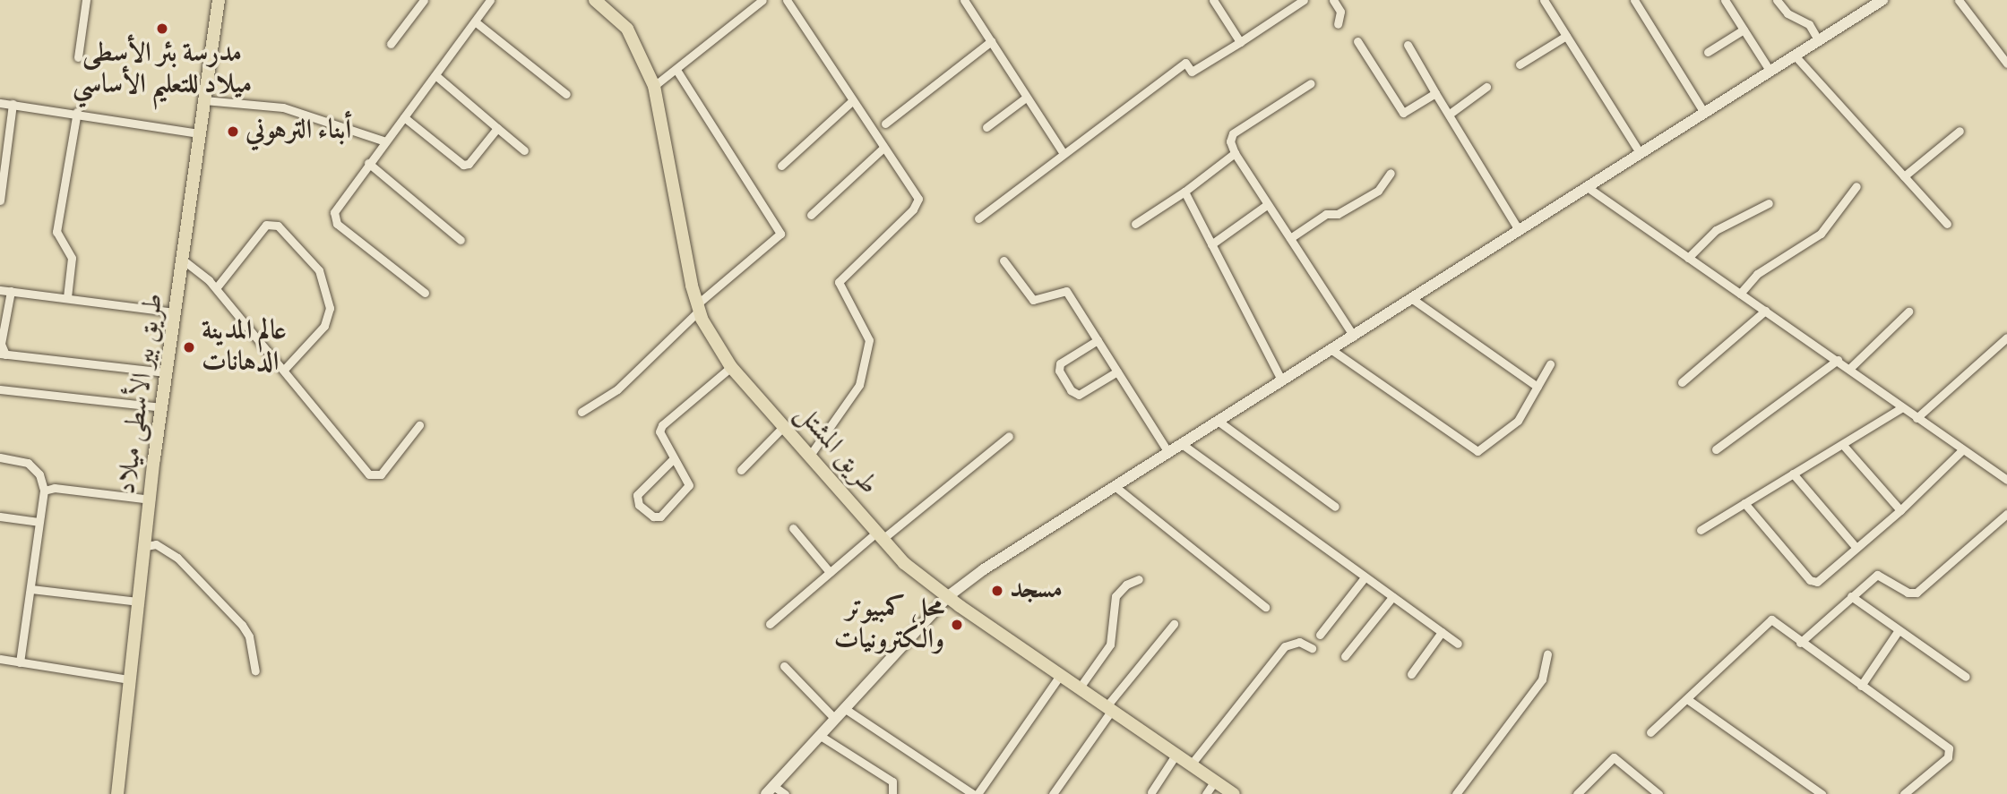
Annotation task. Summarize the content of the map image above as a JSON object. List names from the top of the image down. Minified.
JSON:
{"streets":{"main road":["طريق بير الأسطى ميلاد","طريق المشتل"]},"places":["مدرسة بئر الأسطى ميلاد للتعليم الأساسي","أبناء الترهوني","عالم المدينة الدهانات","مسجد","محل كمبيوتر والكترونيات"]}
